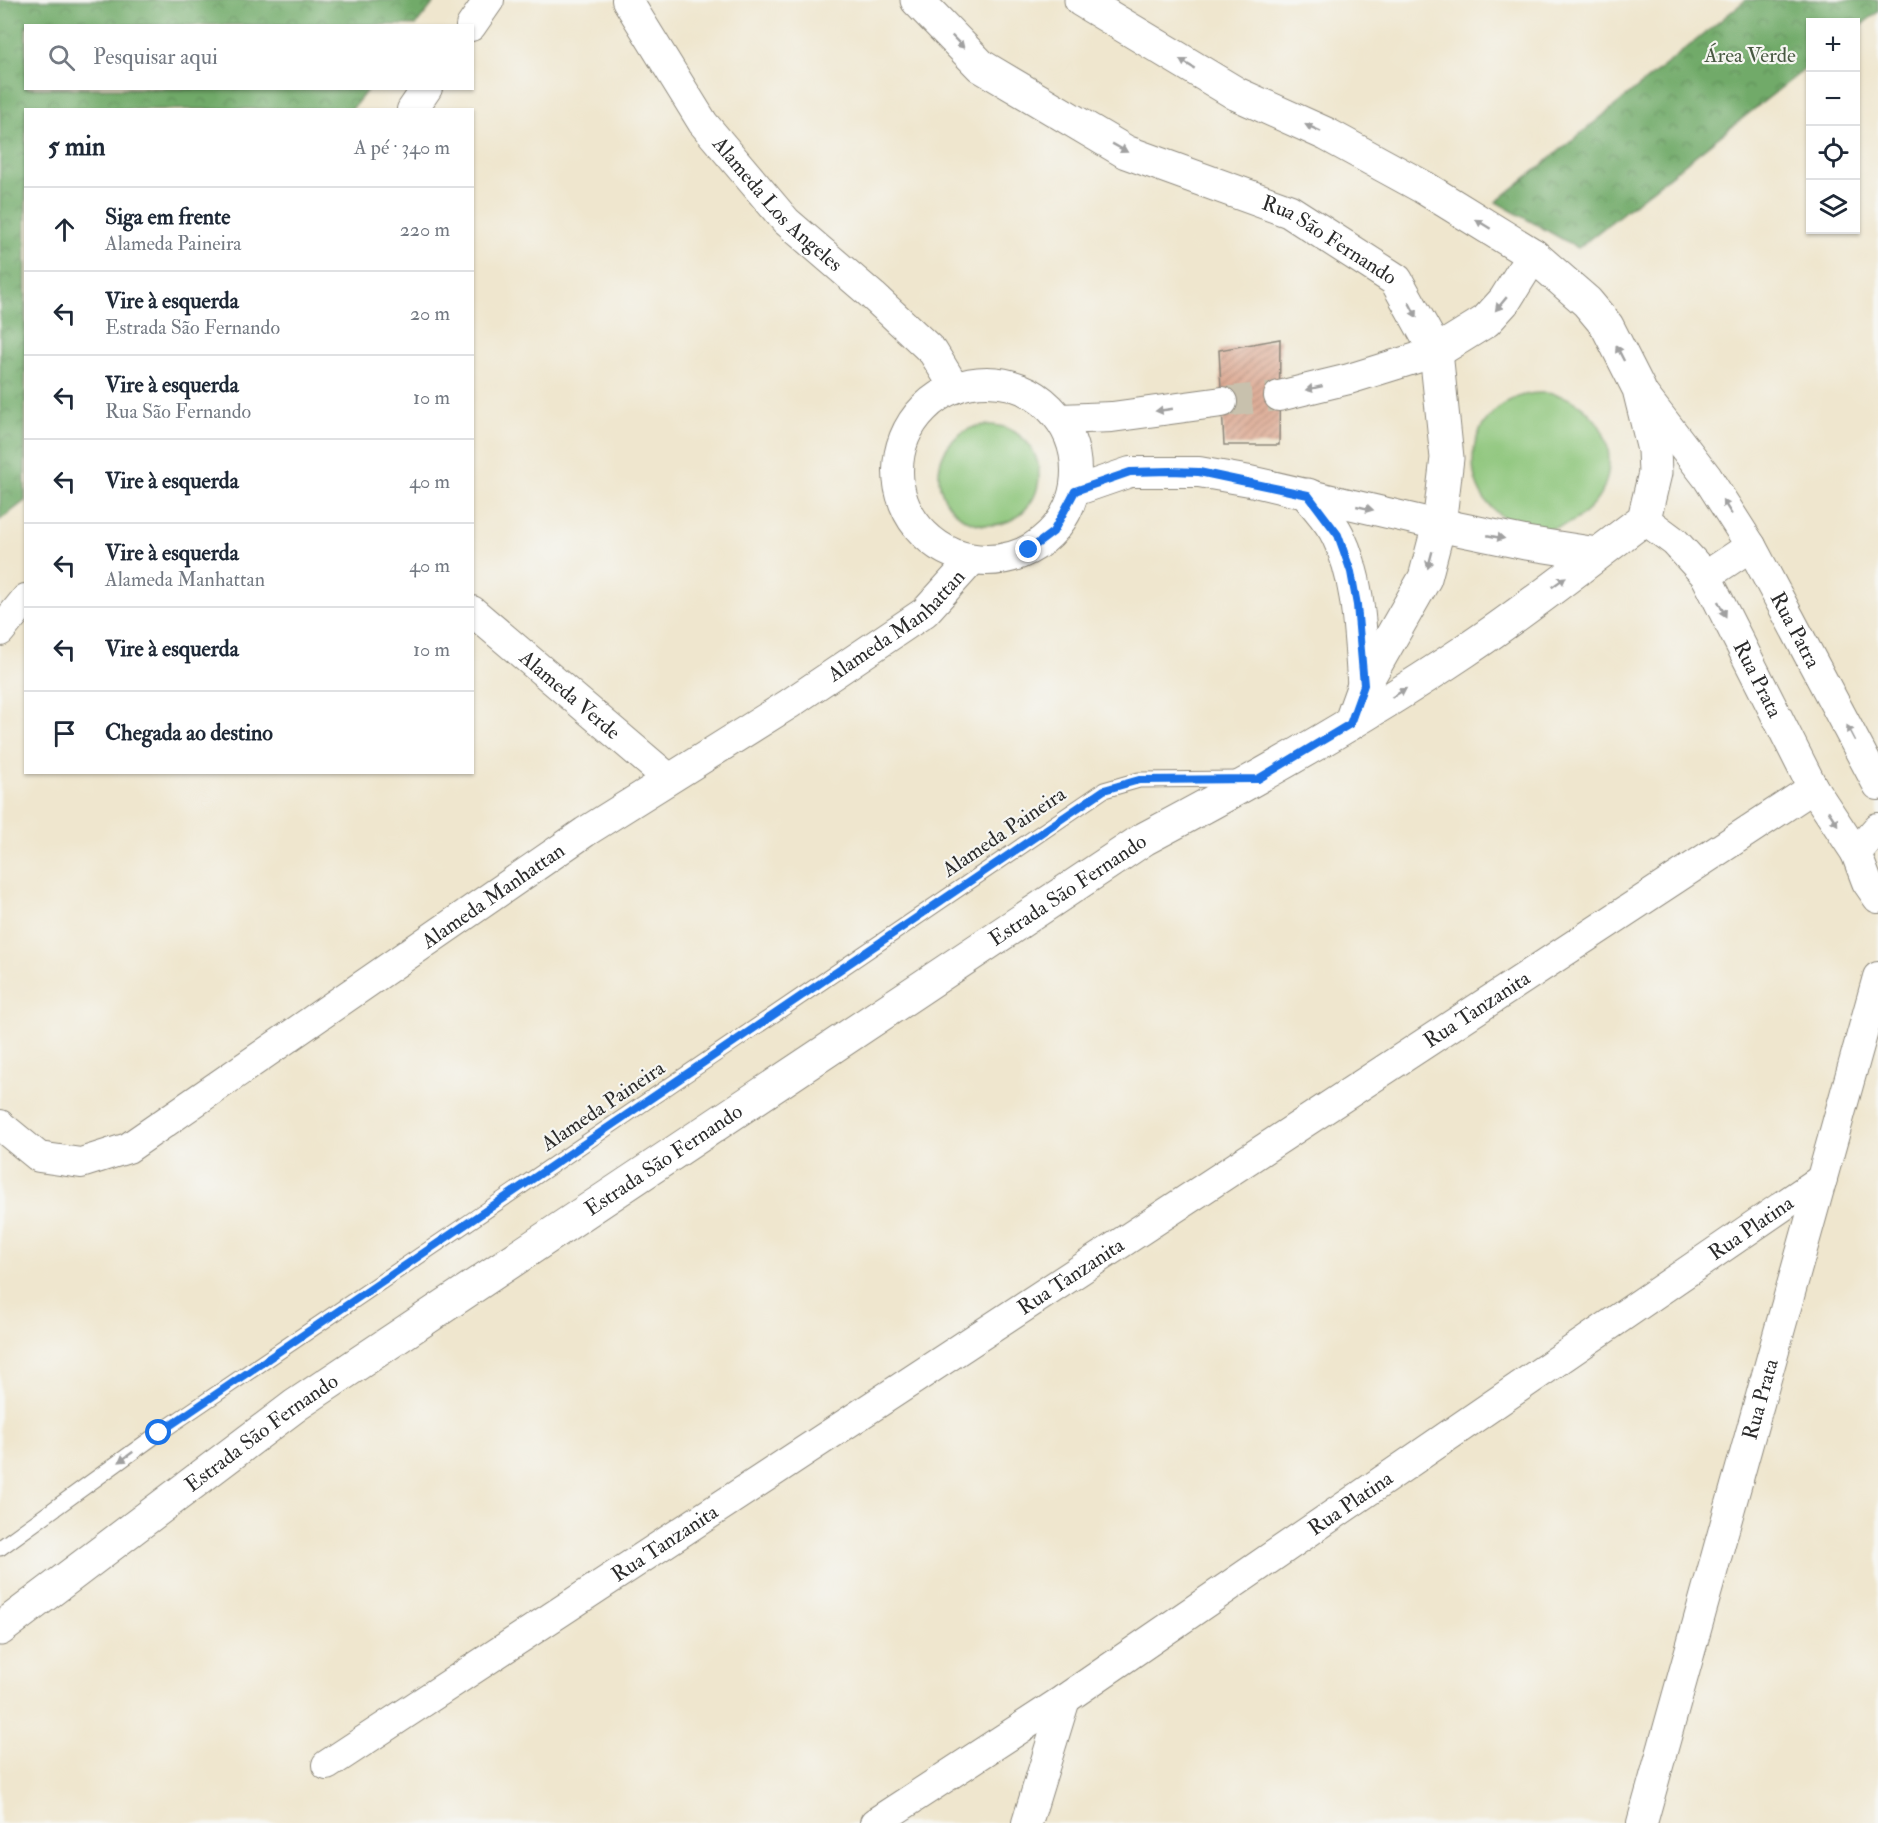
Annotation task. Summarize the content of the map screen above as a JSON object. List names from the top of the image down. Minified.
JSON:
{"streets":{"main road":["Rua São Fernando","Estrada São Fernando"],"street":["Alameda Los Angeles","Alameda Manhattan","Rua Patra","Rua Prata","Alameda Verde","Rua Tanzanita","Rua Platina"],"lane":["Alameda Paineira"]},"crossings":[["Alameda Los Angeles","Alameda Manhattan"],["Rua São Fernando","Estrada São Fernando"],["Alameda Manhattan","Alameda Verde"],["Rua Prata","Estrada São Fernando"],["Rua Prata","Rua Tanzanita"],["Rua Prata","Rua Platina"],["Alameda Paineira","Estrada São Fernando"]],"one_way":["Rua Patra","Alameda Paineira"],"parks":["Área Verde"],"page":{"map_buttons":["+","−"],"search":"Pesquisar aqui","heading":["5 min","A pé · 340 m"],"list":[["Siga em frente","Alameda Paineira","220 m"],["Vire à esquerda","Estrada São Fernando","20 m"],["Vire à esquerda","Rua São Fernando","10 m"],["Vire à esquerda","40 m"],["Vire à esquerda","Alameda Manhattan","40 m"],["Vire à esquerda","10 m"],"Chegada ao destino"]}}
